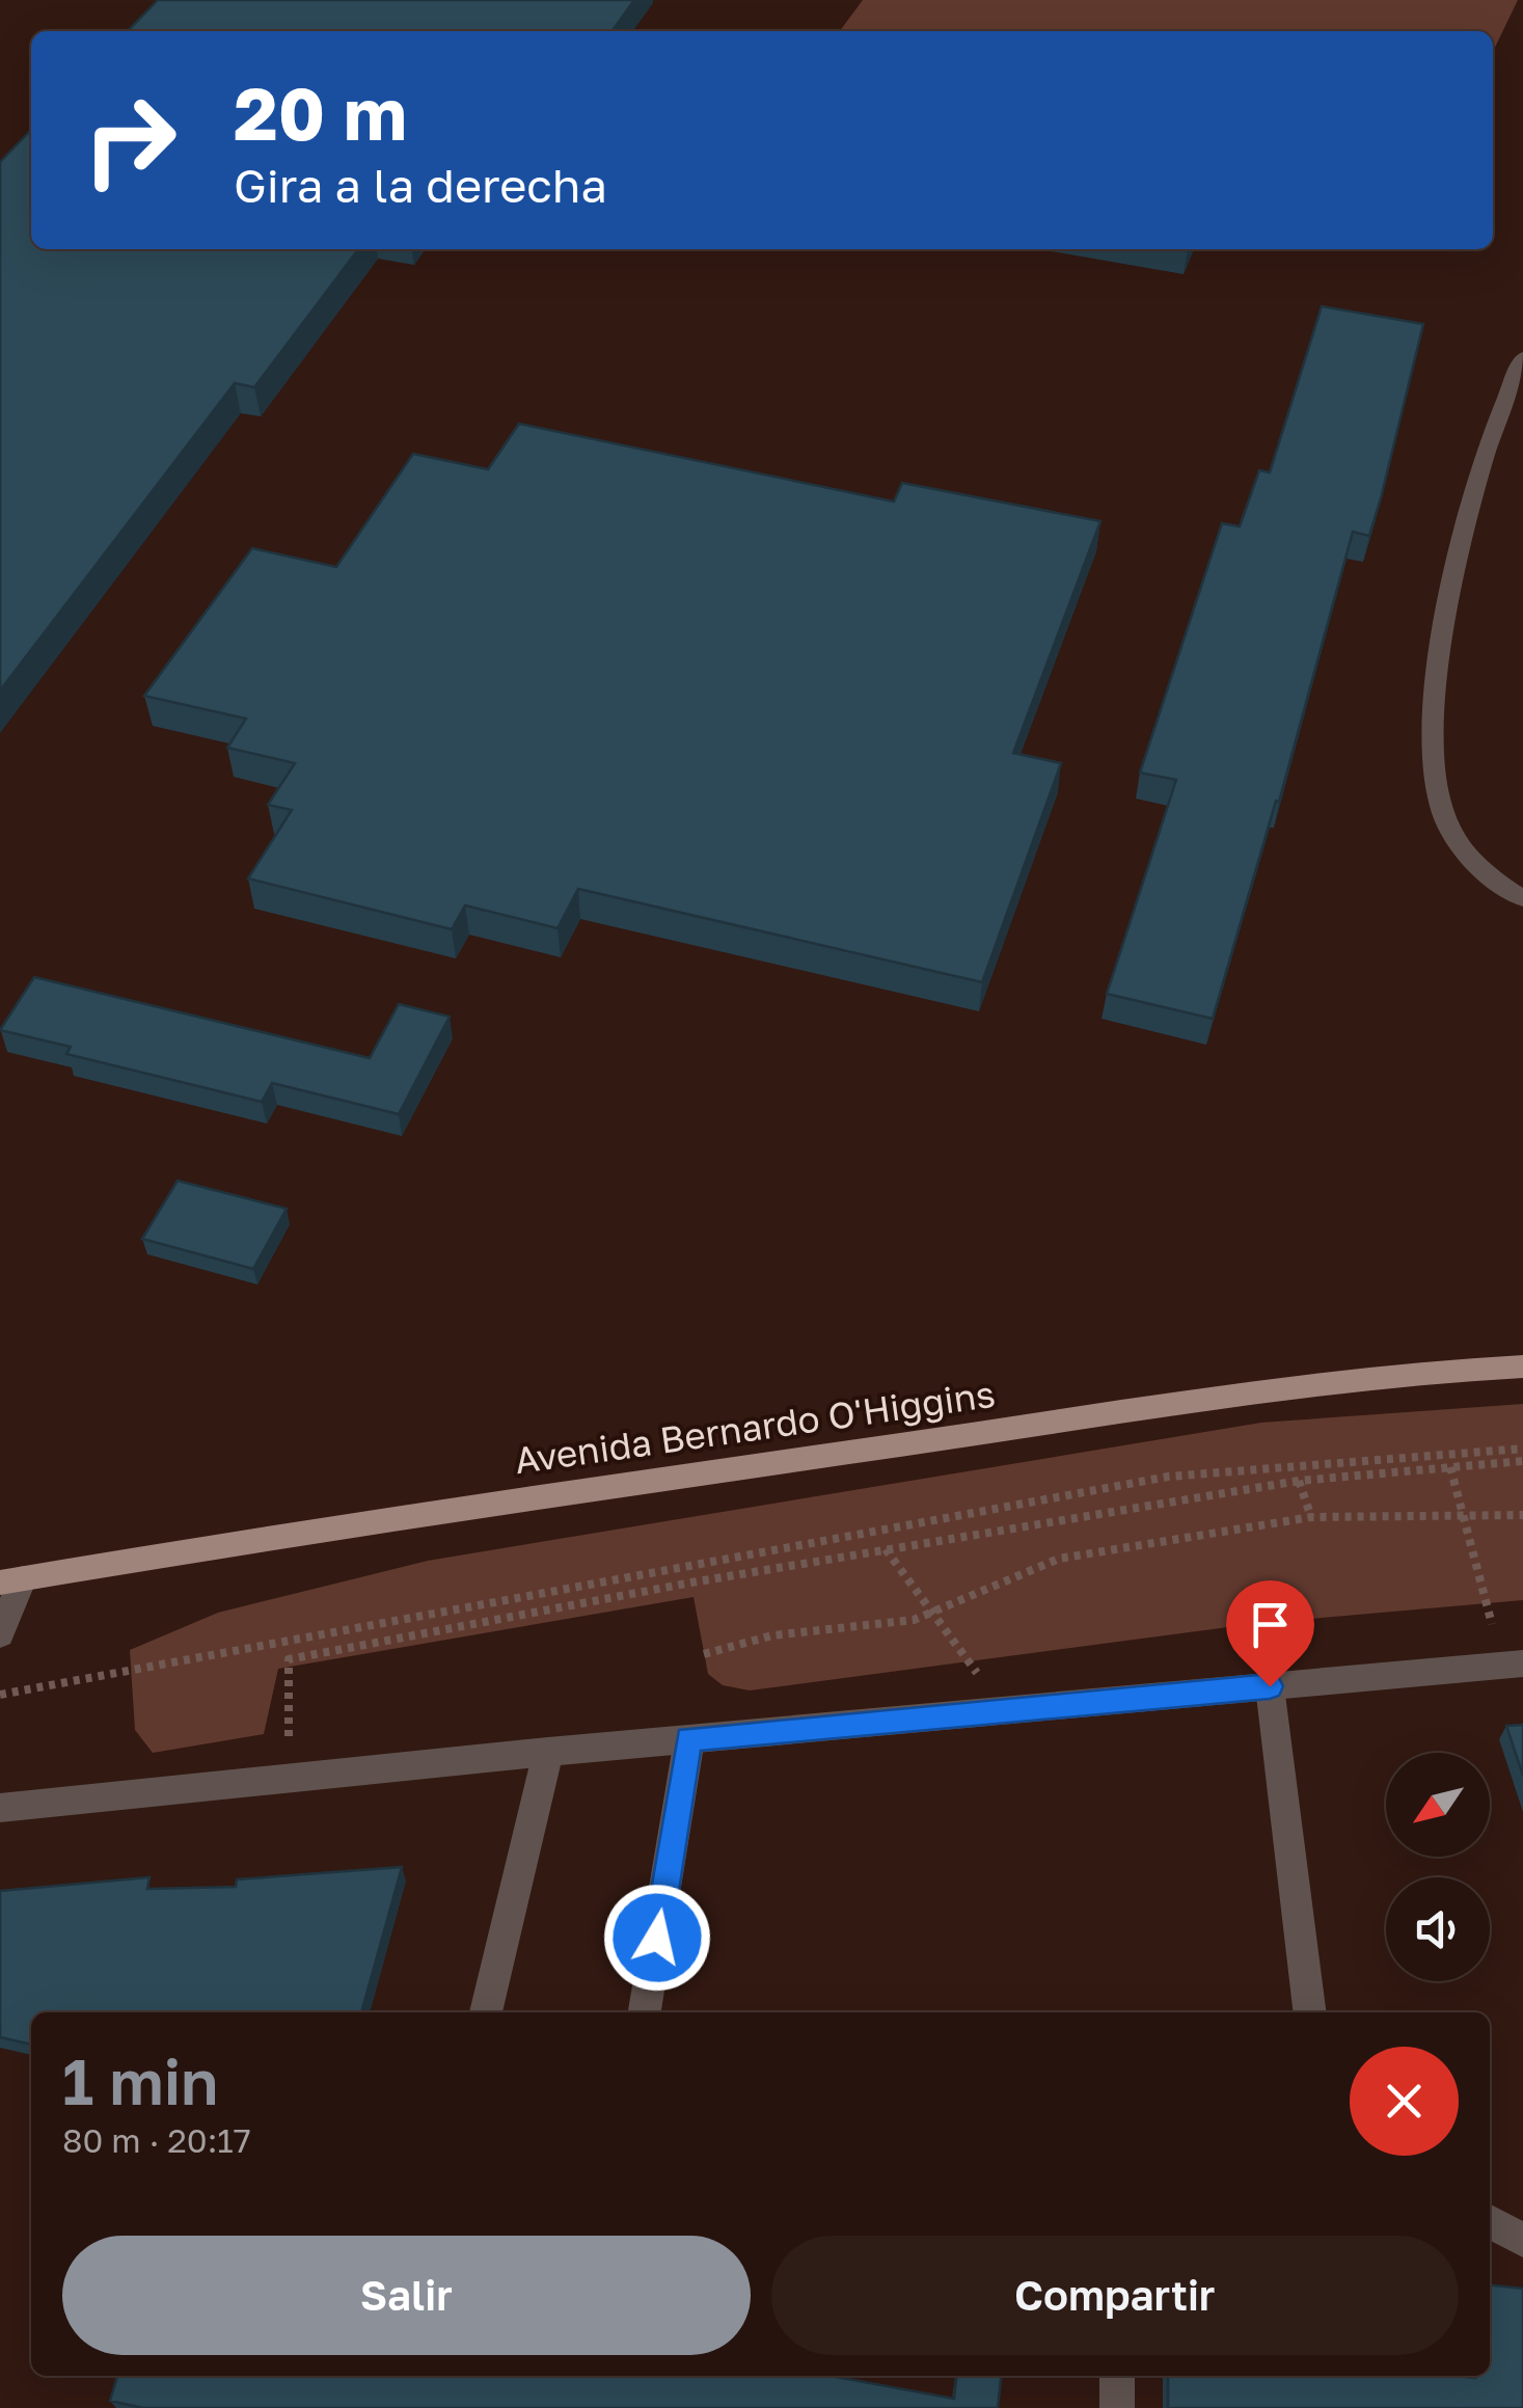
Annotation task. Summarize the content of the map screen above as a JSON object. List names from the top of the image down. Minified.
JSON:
{"streets":{"main road":["Avenida Bernardo O'Higgins"]},"north":"bottom left","page":{"turn":["20 m","Gira a la derecha"],"heading":["1 min","80 m · 20:17"],"buttons":["Salir","Compartir"]}}
